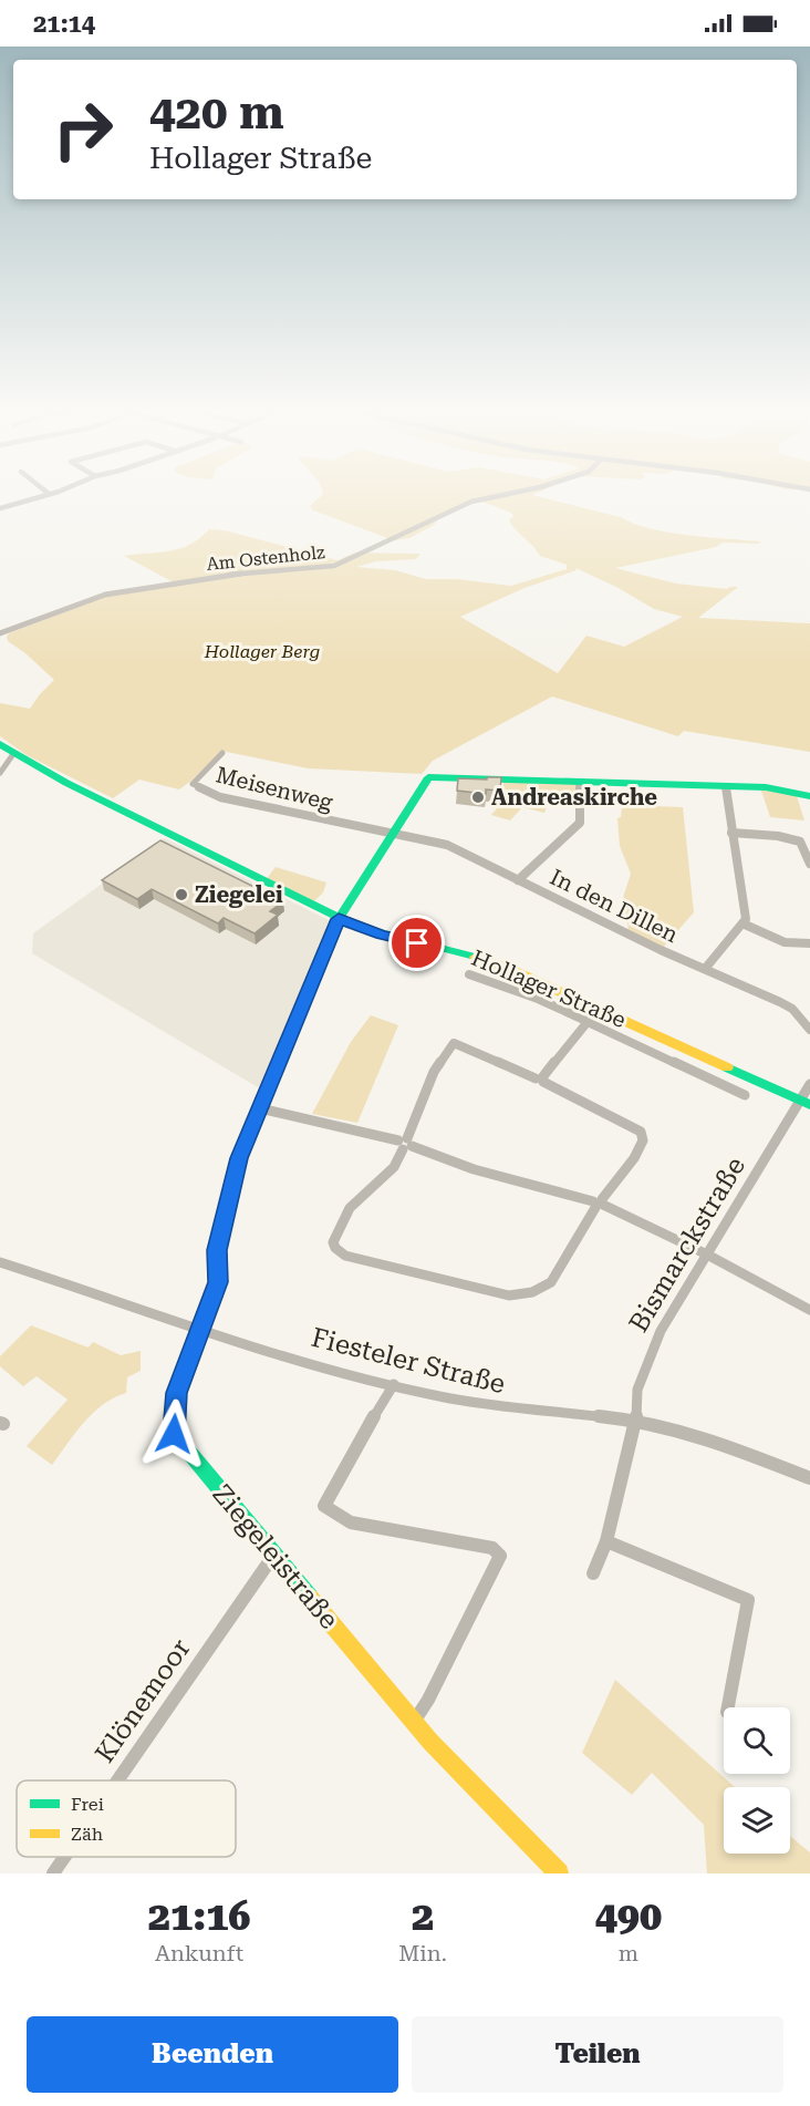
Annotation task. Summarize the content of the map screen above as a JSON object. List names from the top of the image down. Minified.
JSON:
{"streets":{"street":["Am Ostenholz","Meisenweg","In den Dillen","Hollager Straße","Bismarckstraße","Fiesteler Straße","Ziegeleistraße","Klönemoor"]},"crossings":[["Meisenweg","In den Dillen"],["Meisenweg","Ziegeleistraße"],["In den Dillen","Ziegeleistraße"],["Hollager Straße","Bismarckstraße"],["Hollager Straße","Ziegeleistraße"],["Bismarckstraße","Fiesteler Straße"],["Fiesteler Straße","Ziegeleistraße"],["Ziegeleistraße","Klönemoor"]],"parks":["Hollager Berg"],"places":["Andreaskirche","Ziegelei"],"legend":["Frei","Zäh"],"page":{"status":"21:14","turn":["420 m","Hollager Straße"],"eta":["21:16","Ankunft","2","Min.","490","m"],"buttons":["Beenden","Teilen"]}}
